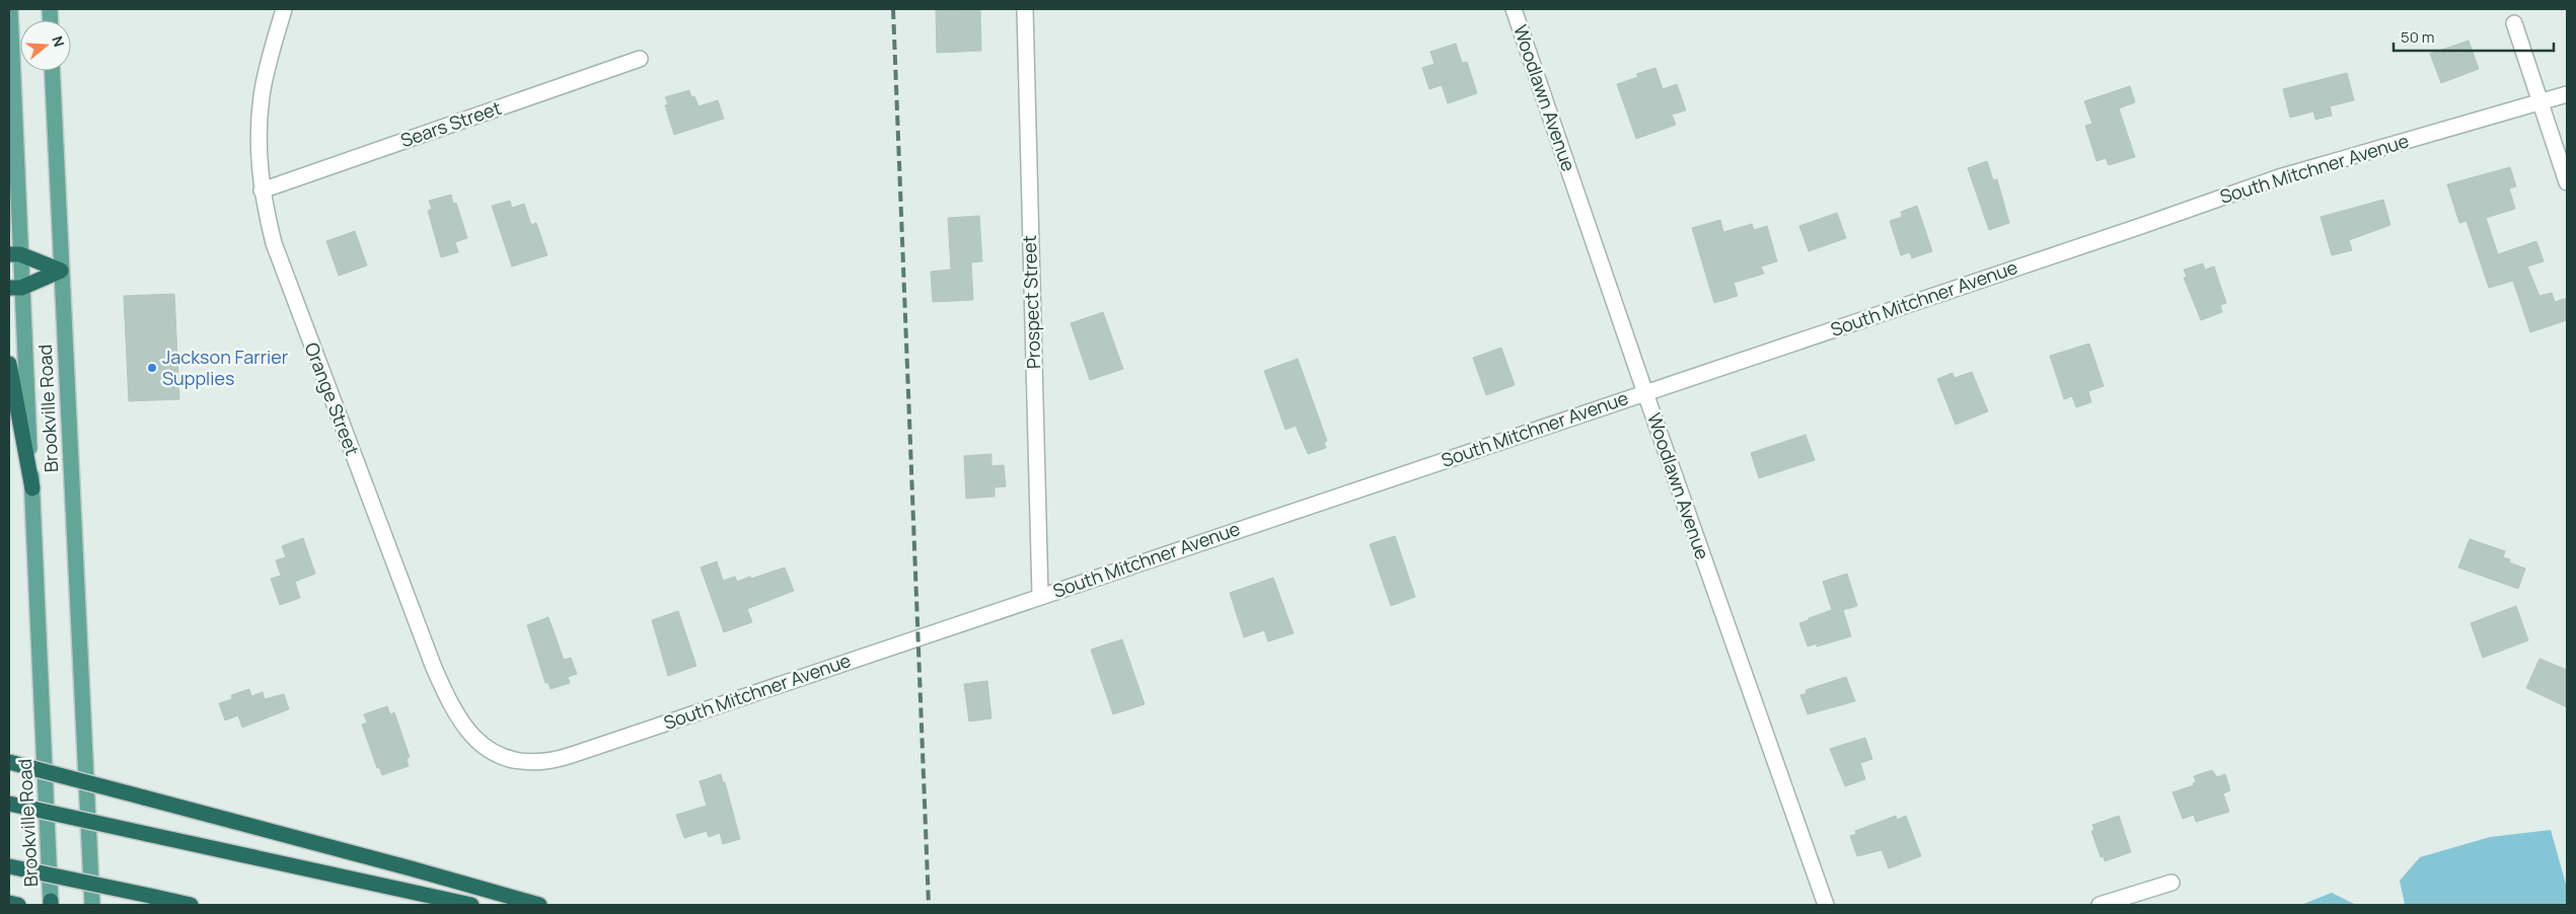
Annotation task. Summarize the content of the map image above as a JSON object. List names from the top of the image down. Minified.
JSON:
{"streets":{"main road":["Brookville Road"],"street":["Woodlawn Avenue","Sears Street","South Mitchner Avenue","Prospect Street","Orange Street"]},"crossings":[["Woodlawn Avenue","South Mitchner Avenue"],["Sears Street","Orange Street"],["South Mitchner Avenue","Prospect Street"],["South Mitchner Avenue","Orange Street"]],"places":["Jackson Farrier Supplies"],"scale_bar":"50 m","north":"right"}
